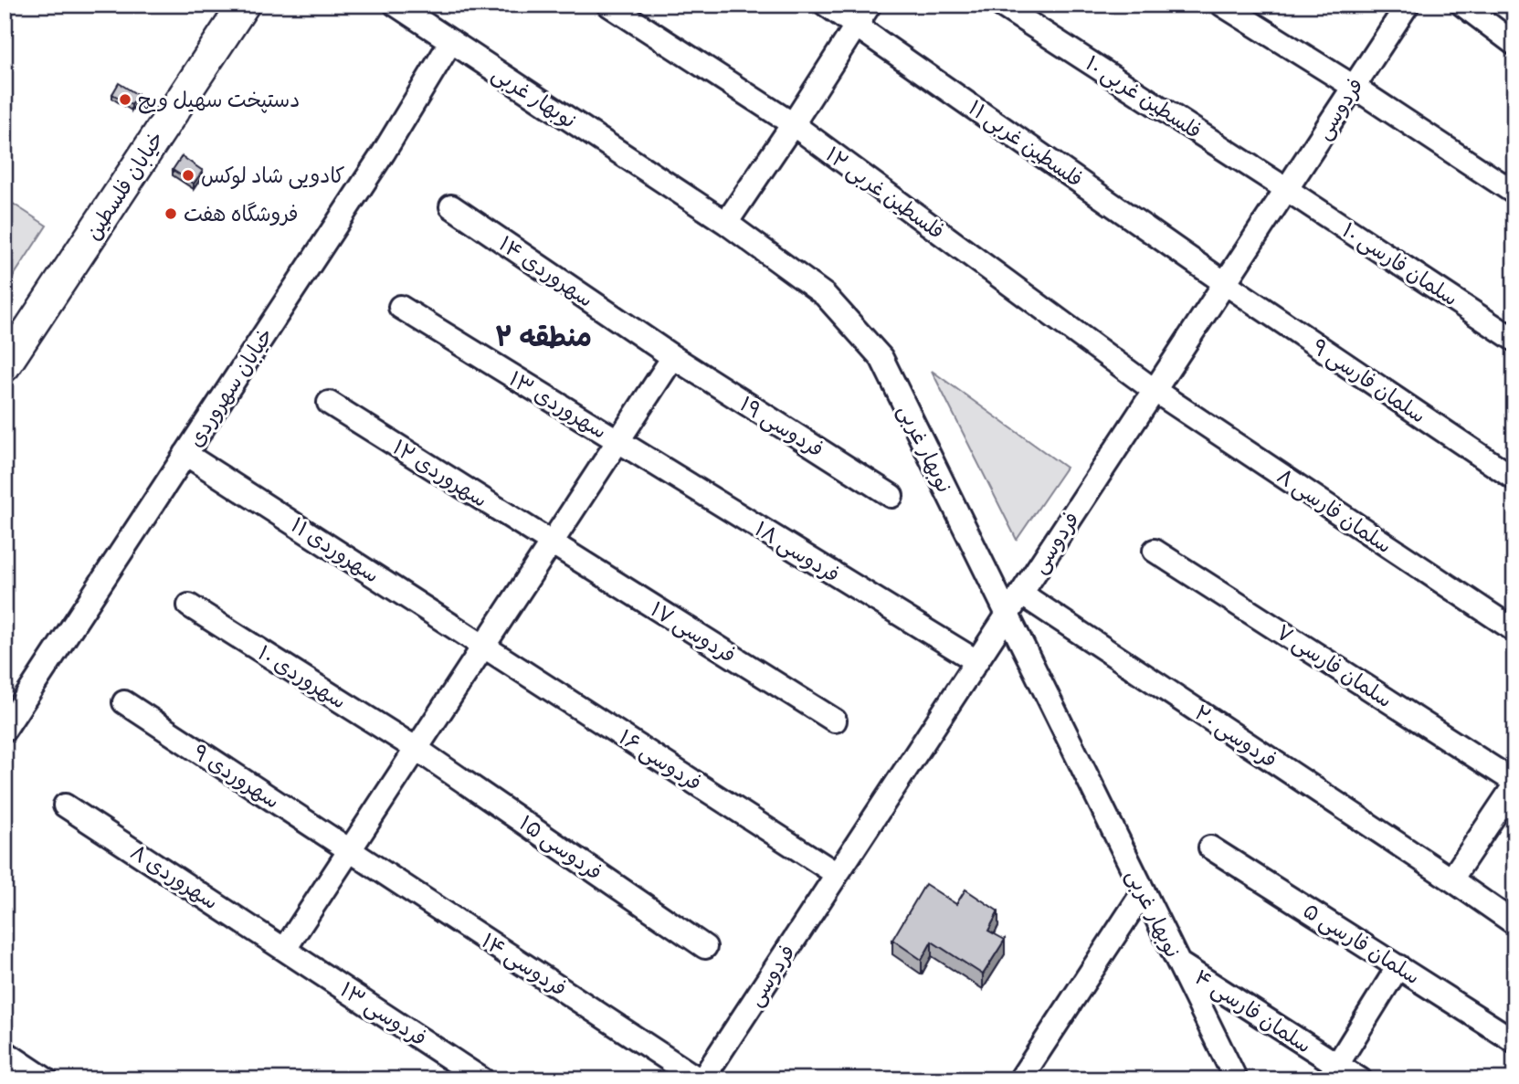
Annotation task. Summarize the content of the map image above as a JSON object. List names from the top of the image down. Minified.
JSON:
{"streets":{"main road":["خیابان فلسطین"],"street":["نوبهار غربی","فلسطین غربی ۱۰","فردوسی","فلسطین غربی ۱۱","فلسطین غربی ۱۲","سلمان فارسی ۱۰","سهروردی ۱۴","سلمان فارسی ۹","خیابان سهروردی","سهروردی ۱۳","فردوسی ۱۹","سهروردی ۱۲","سلمان فارسی ۸","سهروردی ۱۱","فردوسی ۱۸","فردوسی ۱۷","سلمان فارسی ۷","سهروردی ۱۰","فردوسی ۲۰","فردوسی ۱۶","سهروردی ۹","فردوسی ۱۵","سهروردی ۸","سلمان فارسی ۵","فردوسی ۱۴","سلمان فارسی ۴","فردوسی ۱۳"]},"crossings":[["نوبهار غربی","فردوسی"],["نوبهار غربی","خیابان سهروردی"],["نوبهار غربی","سلمان فارسی ۴"],["فلسطین غربی ۱۰","فردوسی"],["فلسطین غربی ۱۰","سلمان فارسی ۱۰"],["فردوسی","فلسطین غربی ۱۱"],["فردوسی","فلسطین غربی ۱۲"],["فردوسی","سلمان فارسی ۱۰"],["فردوسی","سلمان فارسی ۹"],["فردوسی","سلمان فارسی ۸"],["فردوسی","فردوسی ۱۸"],["فردوسی","فردوسی ۲۰"],["فردوسی","فردوسی ۱۶"],["فردوسی","فردوسی ۱۴"],["فلسطین غربی ۱۱","سلمان فارسی ۹"],["فلسطین غربی ۱۲","سلمان فارسی ۸"],["سهروردی ۱۴","فردوسی ۱۹"],["خیابان سهروردی","سهروردی ۱۱"],["سهروردی ۱۳","فردوسی ۱۸"],["سهروردی ۱۲","فردوسی ۱۷"],["سهروردی ۱۱","فردوسی ۱۶"],["سهروردی ۱۰","فردوسی ۱۵"],["سهروردی ۹","فردوسی ۱۴"],["سهروردی ۸","فردوسی ۱۳"]],"districts":["منطقه ۲"],"places":["دستپخت سهیل ویچ","کادویی شاد لوکس","فروشگاه هفت"]}
